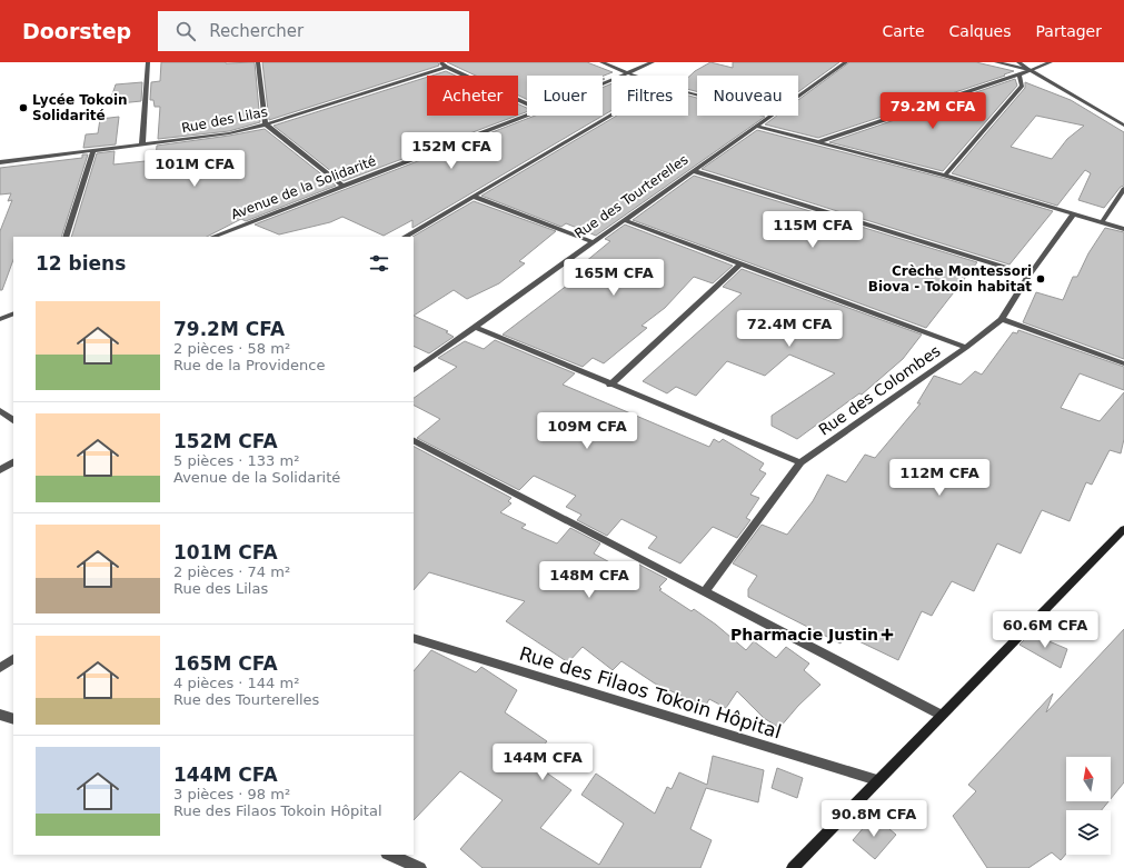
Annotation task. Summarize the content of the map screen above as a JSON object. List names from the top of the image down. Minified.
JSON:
{"streets":{"street":["Rue des Lilas","Avenue de la Solidarité","Rue des Tourterelles","Rue des Colombes","Rue des Filaos Tokoin Hôpital"]},"places":{"other":["Lycée Tokoin Solidarité","Crèche Montessori Biova - Tokoin habitat"],"health":["Pharmacie Justin"]},"north":"top","page":{"header":"Doorstep","search":"Rechercher","nav":["Carte","Calques","Partager"],"chip":["Acheter","Louer","Filtres","Nouveau"],"price":["79.2M CFA","152M CFA","101M CFA","115M CFA","165M CFA","72.4M CFA","109M CFA","112M CFA","148M CFA","60.6M CFA","144M CFA","90.8M CFA"],"heading":"12 biens","list":[{"name":"79.2M CFA","note":"2 pièces · 58 m² · Rue de la Providence"},{"name":"152M CFA","note":"5 pièces · 133 m² · Avenue de la Solidarité"},{"name":"101M CFA","note":"2 pièces · 74 m² · Rue des Lilas"},{"name":"165M CFA","note":"4 pièces · 144 m² · Rue des Tourterelles"},{"name":"144M CFA","note":"3 pièces · 98 m² · Rue des Filaos Tokoin Hôpital"}]}}
